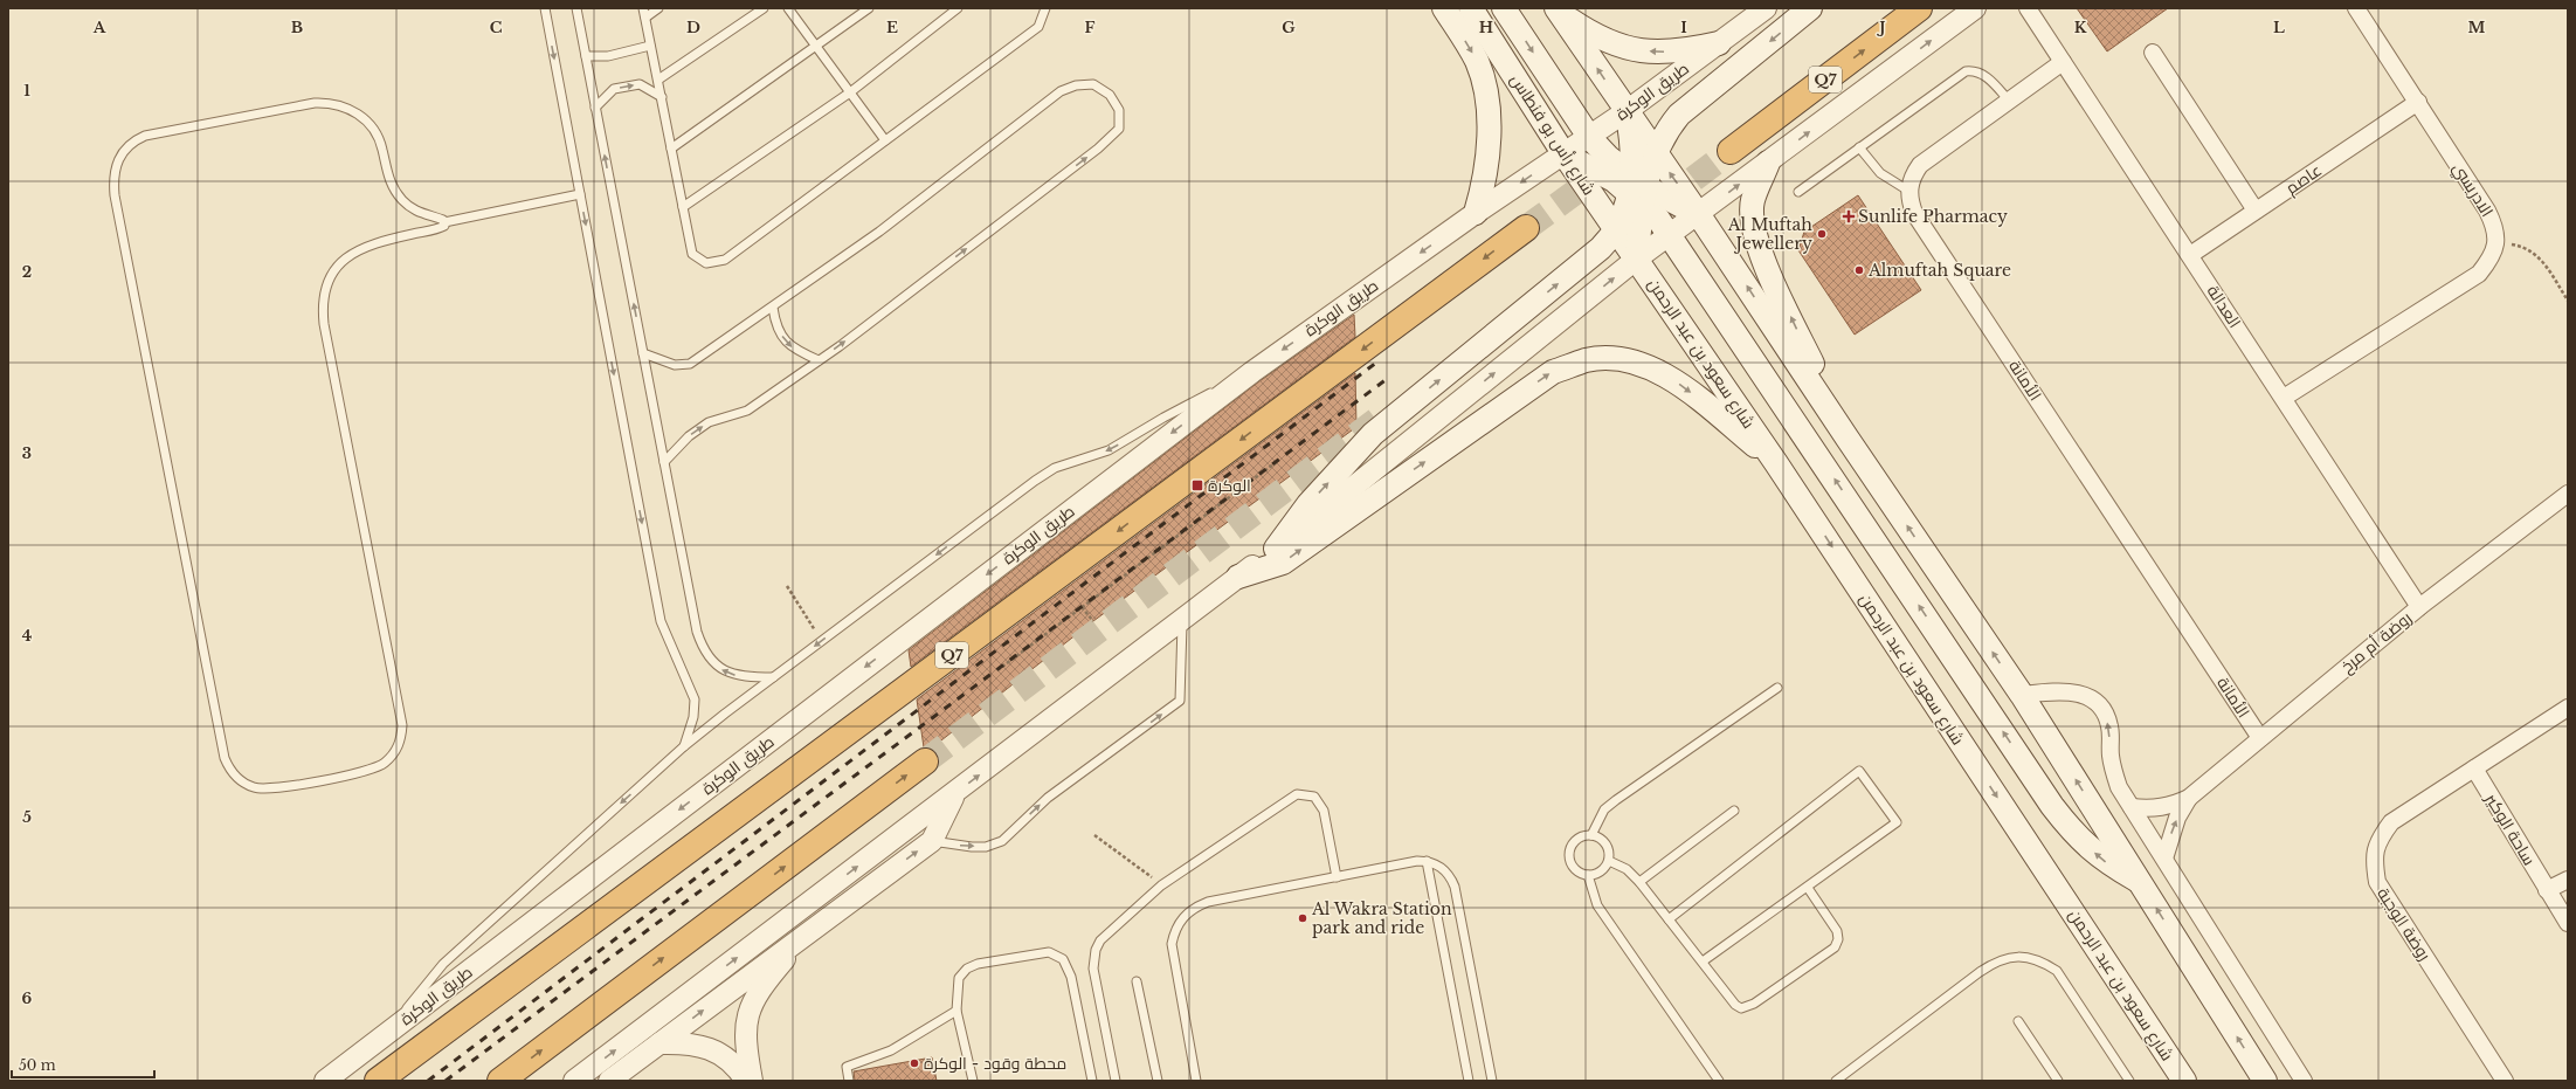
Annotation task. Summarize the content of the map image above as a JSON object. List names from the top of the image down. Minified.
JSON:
{"streets":{"highway":["Q7","طريق الوكرة"],"main road":["شارع رأس بو فنطاس","شارع سعود بن عبد الرحمن"],"street":["عاصم","الادريسي","العدالة","الأمانة","روضة أم مرخ","ساحة الوكير","روضة الوجبة"]},"crossings":[["طريق الوكرة","شارع رأس بو فنطاس"],["شارع رأس بو فنطاس","شارع سعود بن عبد الرحمن"],["عاصم","الادريسي"],["عاصم","العدالة"],["العدالة","روضة أم مرخ"],["الأمانة","روضة أم مرخ"],["ساحة الوكير","روضة الوجبة"]],"places":{"health":["Sunlife Pharmacy"],"other":["Al Muftah Jewellery","Almuftah Square","Al Wakra Station park and ride","محطة وقود - الوكرة"],"transit":["الوكرة"]},"scale_bar":"50 m","grid":{"columns":["A","B","C","D","E","F","G","H","I","J","K","L","M"],"rows":["1","2","3","4","5","6"]}}
